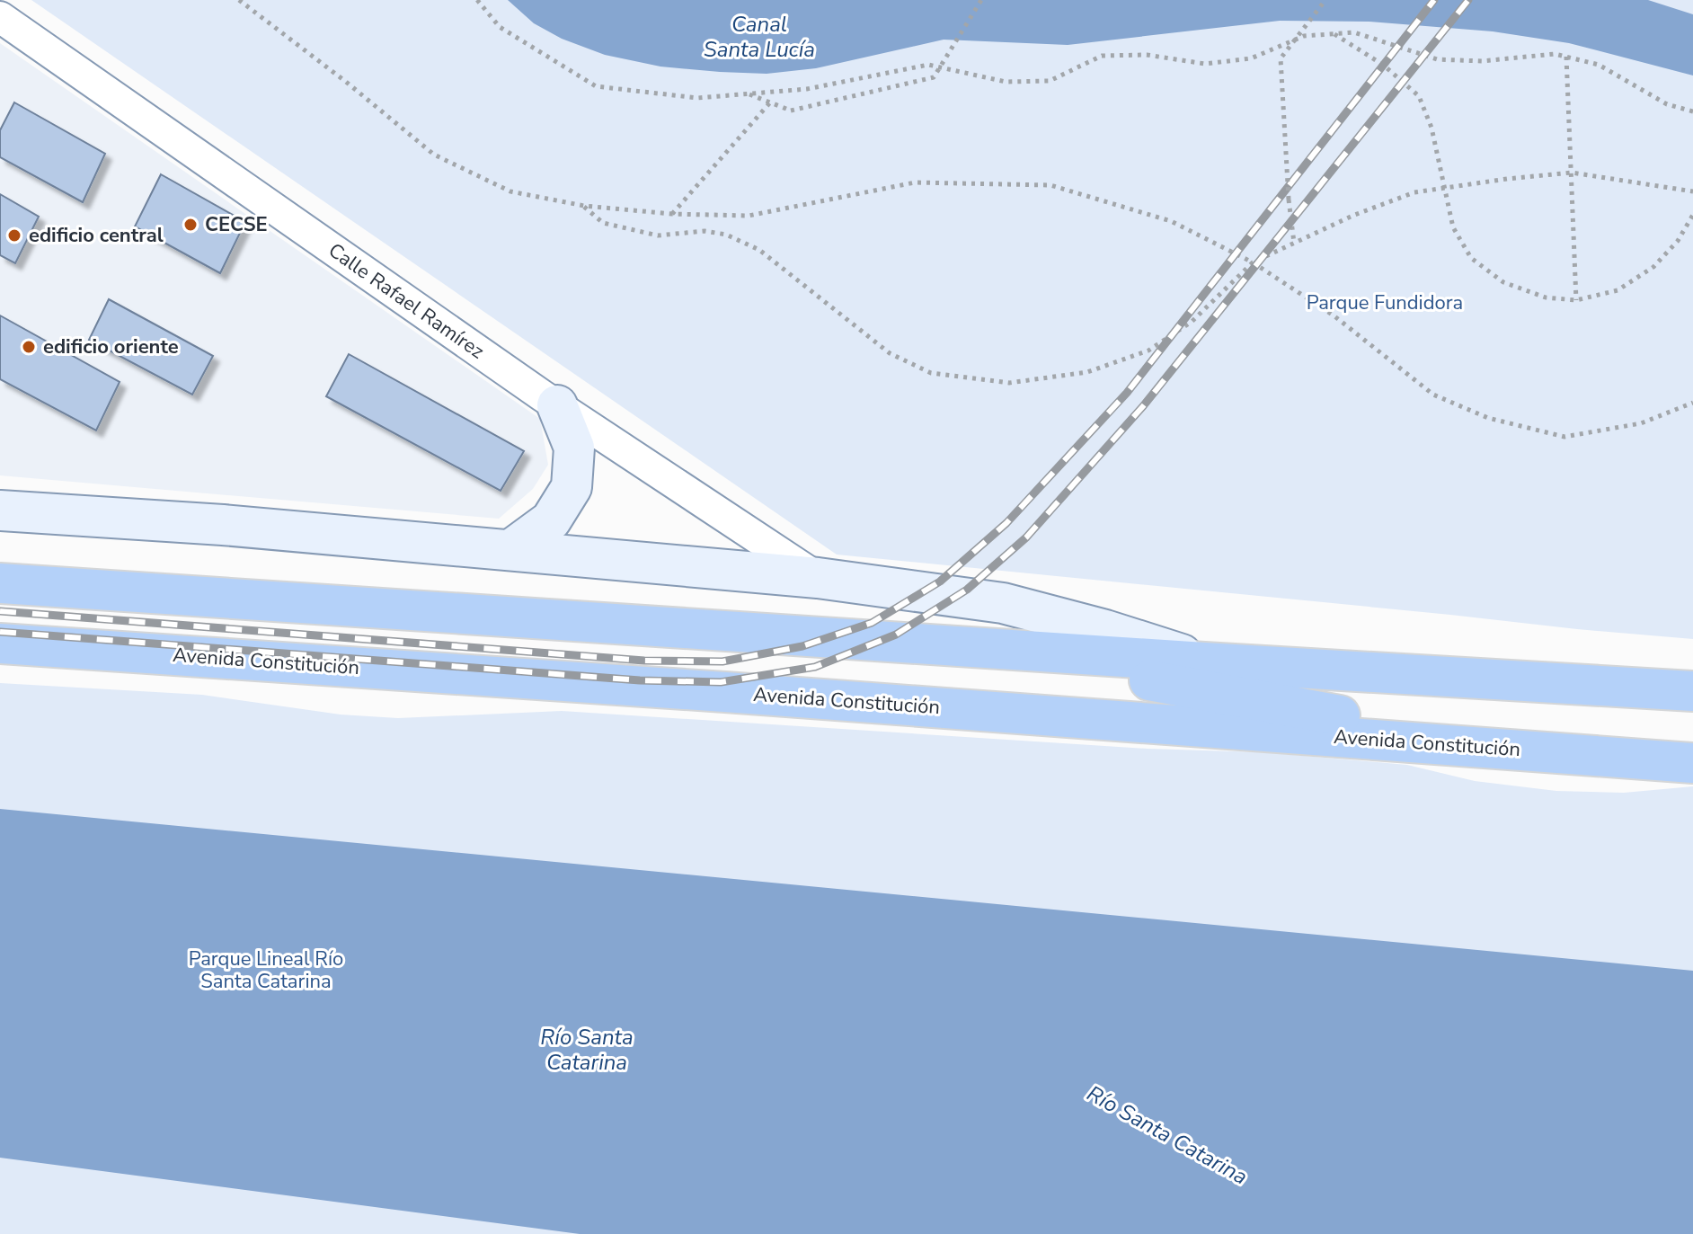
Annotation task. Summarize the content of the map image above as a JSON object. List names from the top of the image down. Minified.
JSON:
{"streets":{"highway":["Avenida Constitución"],"street":["Calle Rafael Ramírez"]},"water":["Canal Santa Lucía","Río Santa Catarina"],"parks":["Parque Fundidora","Parque Lineal Río Santa Catarina"],"places":["CECSE","edificio central","edificio oriente"]}
